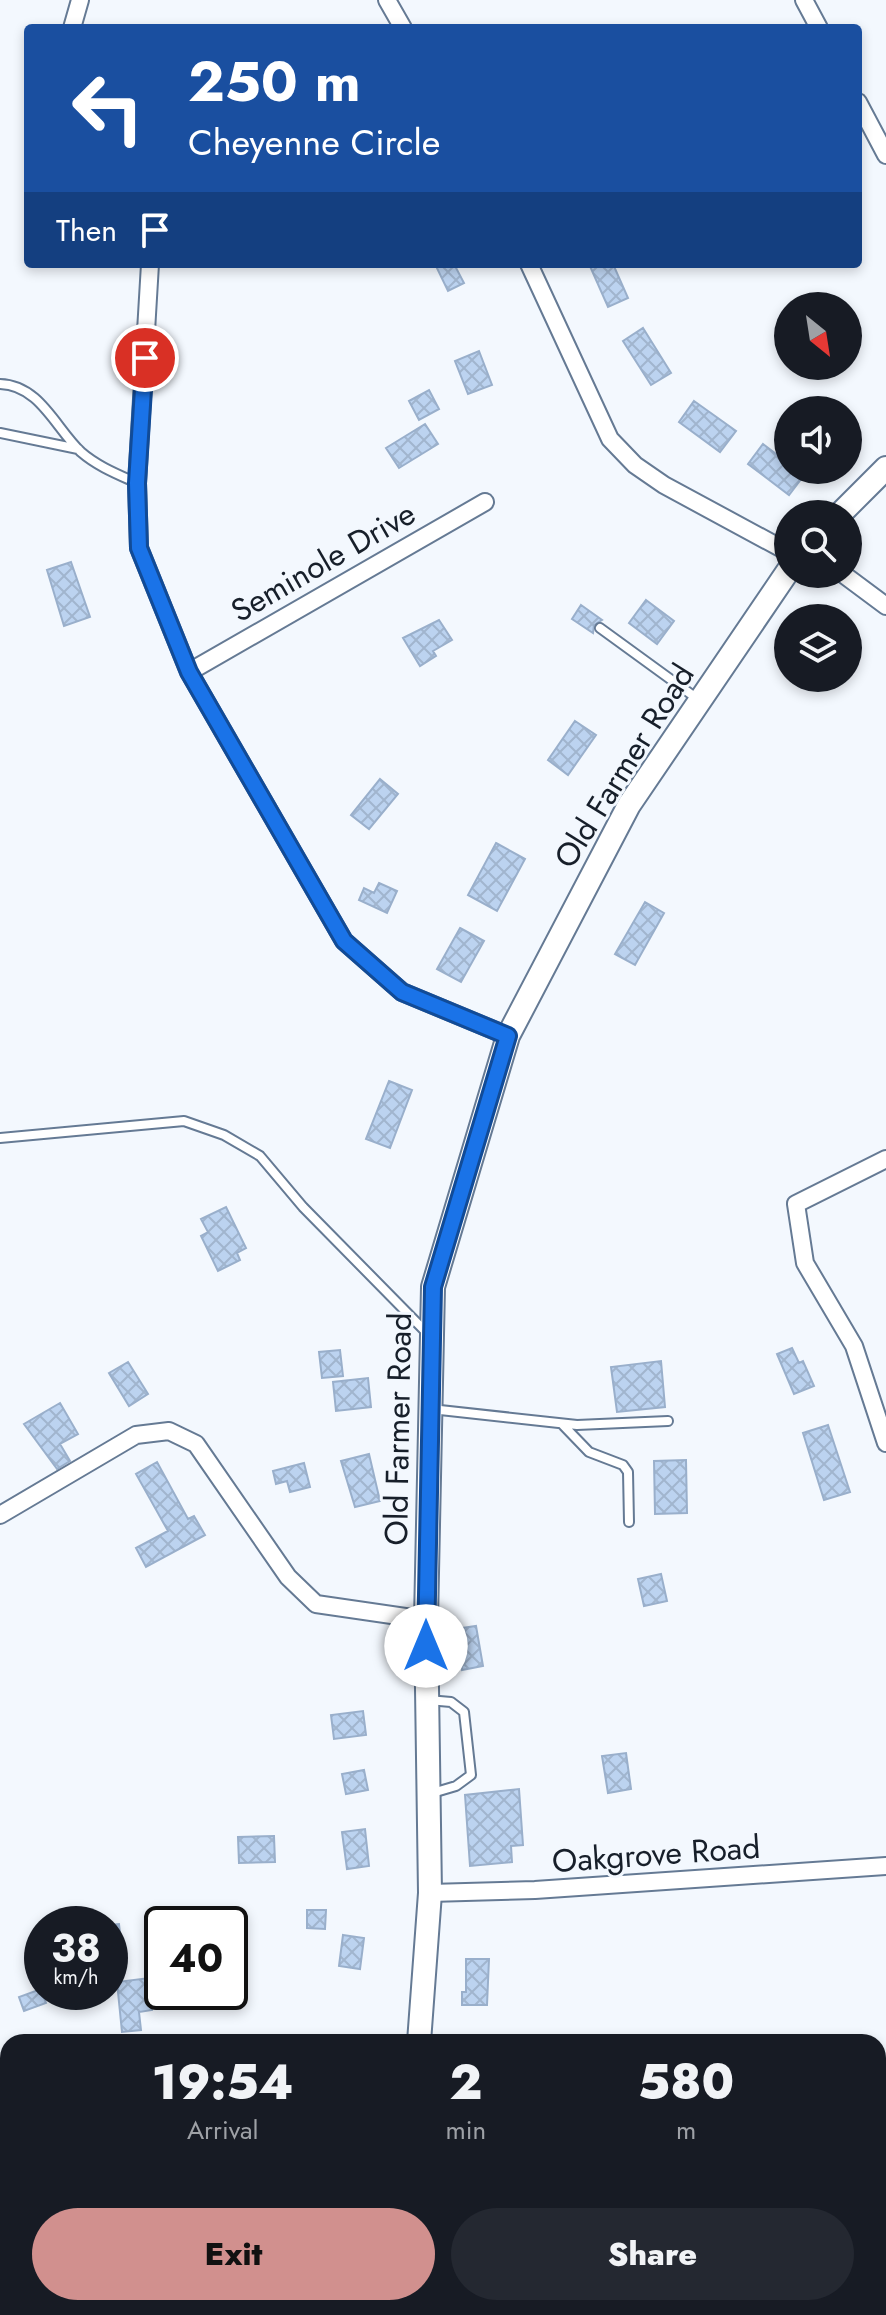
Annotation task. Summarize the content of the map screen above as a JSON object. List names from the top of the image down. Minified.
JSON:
{"streets":{"street":["Seminole Drive","Old Farmer Road","Oakgrove Road"]},"crossings":[["Old Farmer Road","Oakgrove Road"]],"north":"bottom right","page":{"turn":["250 m","Cheyenne Circle"],"then":"Then","speed":"38 km/h","limit":"40","eta":["19:54","Arrival","2","min","580","m"],"buttons":["Exit","Share"]}}
